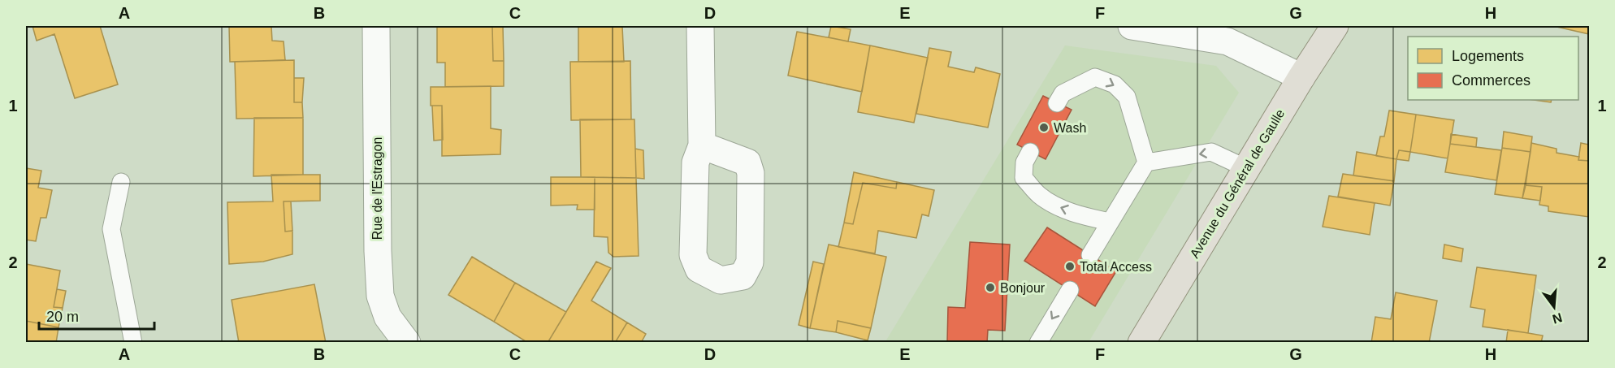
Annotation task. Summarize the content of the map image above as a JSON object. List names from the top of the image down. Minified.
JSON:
{"streets":{"main road":["Avenue du Général de Gaulle"],"street":["Rue de l'Estragon"]},"places":["Wash","Total Access","Bonjour"],"legend":["Logements","Commerces"],"scale_bar":"20 m","north":"bottom","grid":{"columns":["A","B","C","D","E","F","G","H"],"rows":["1","2"]}}
